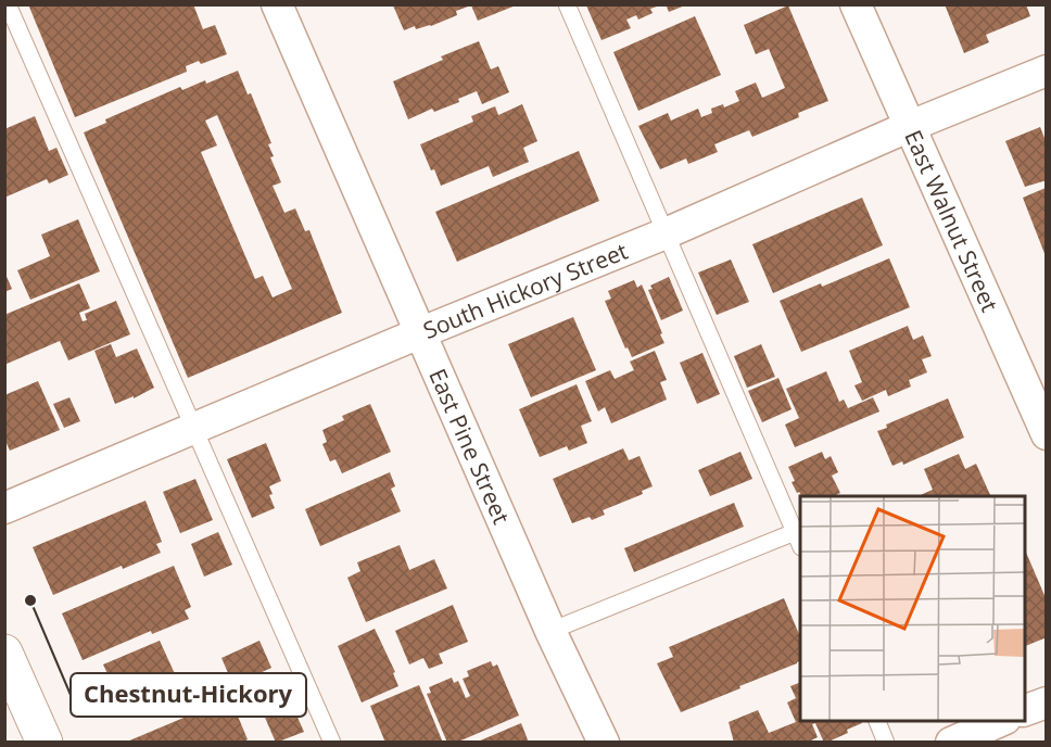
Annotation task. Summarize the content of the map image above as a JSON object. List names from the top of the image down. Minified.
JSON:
{"streets":{"street":["East Walnut Street","South Hickory Street","East Pine Street"]},"crossings":[["East Walnut Street","South Hickory Street"],["South Hickory Street","East Pine Street"]],"places":["Chestnut-Hickory"]}
